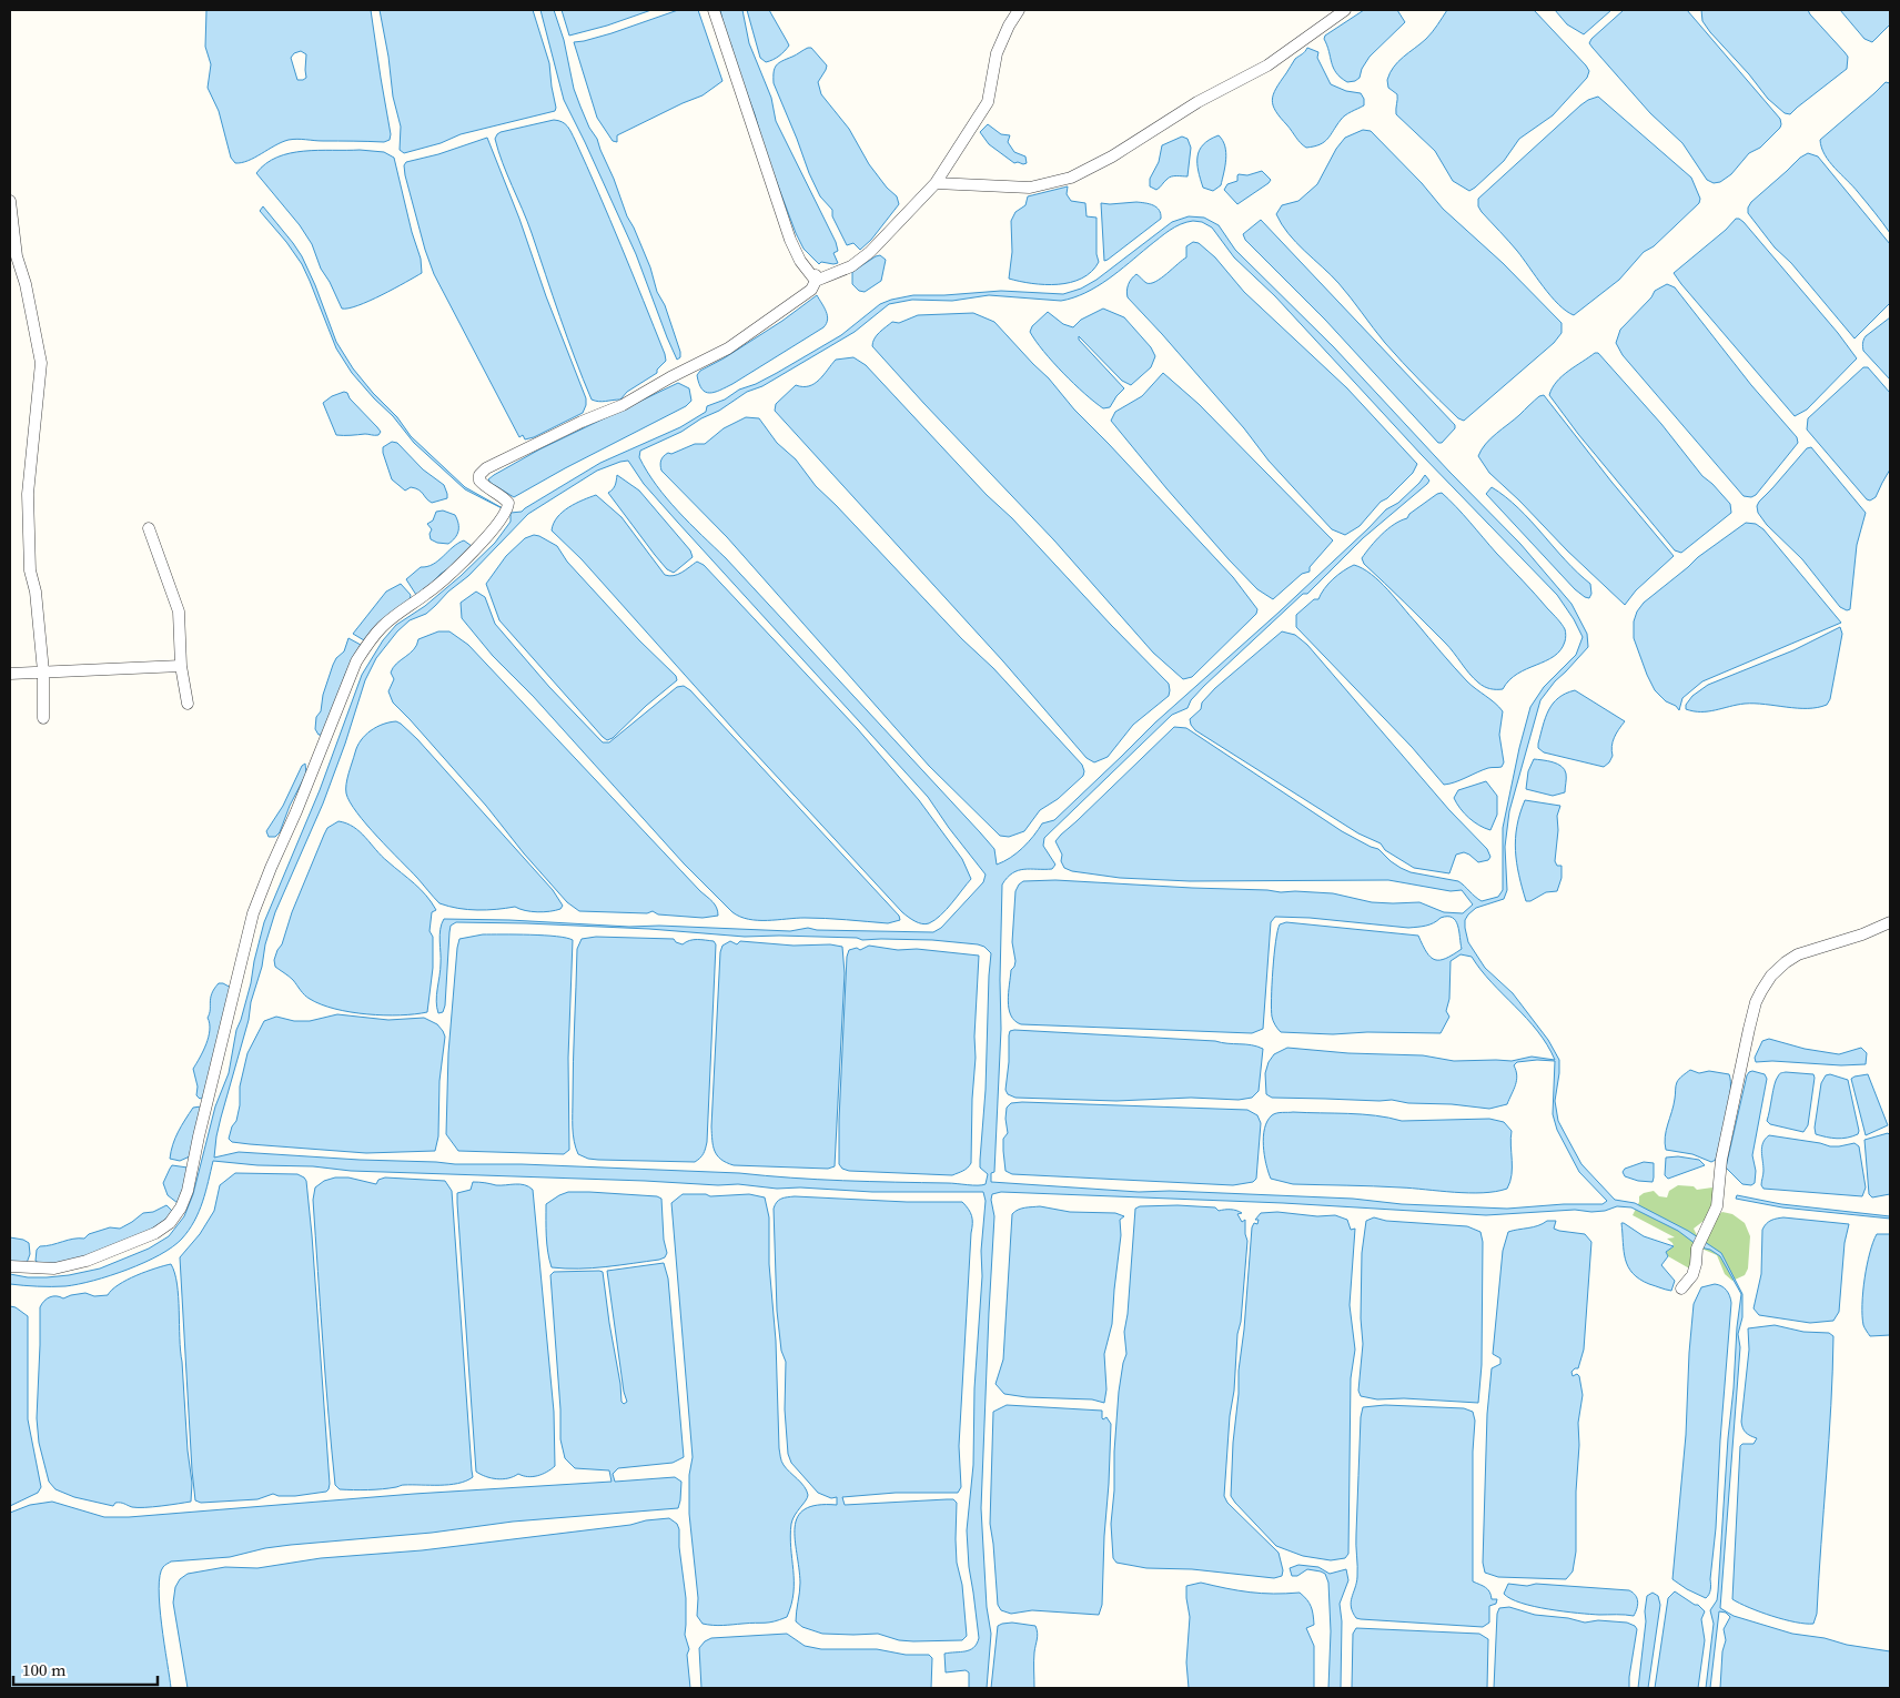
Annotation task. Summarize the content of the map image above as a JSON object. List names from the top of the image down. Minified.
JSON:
{"scale_bar":"100 m"}
